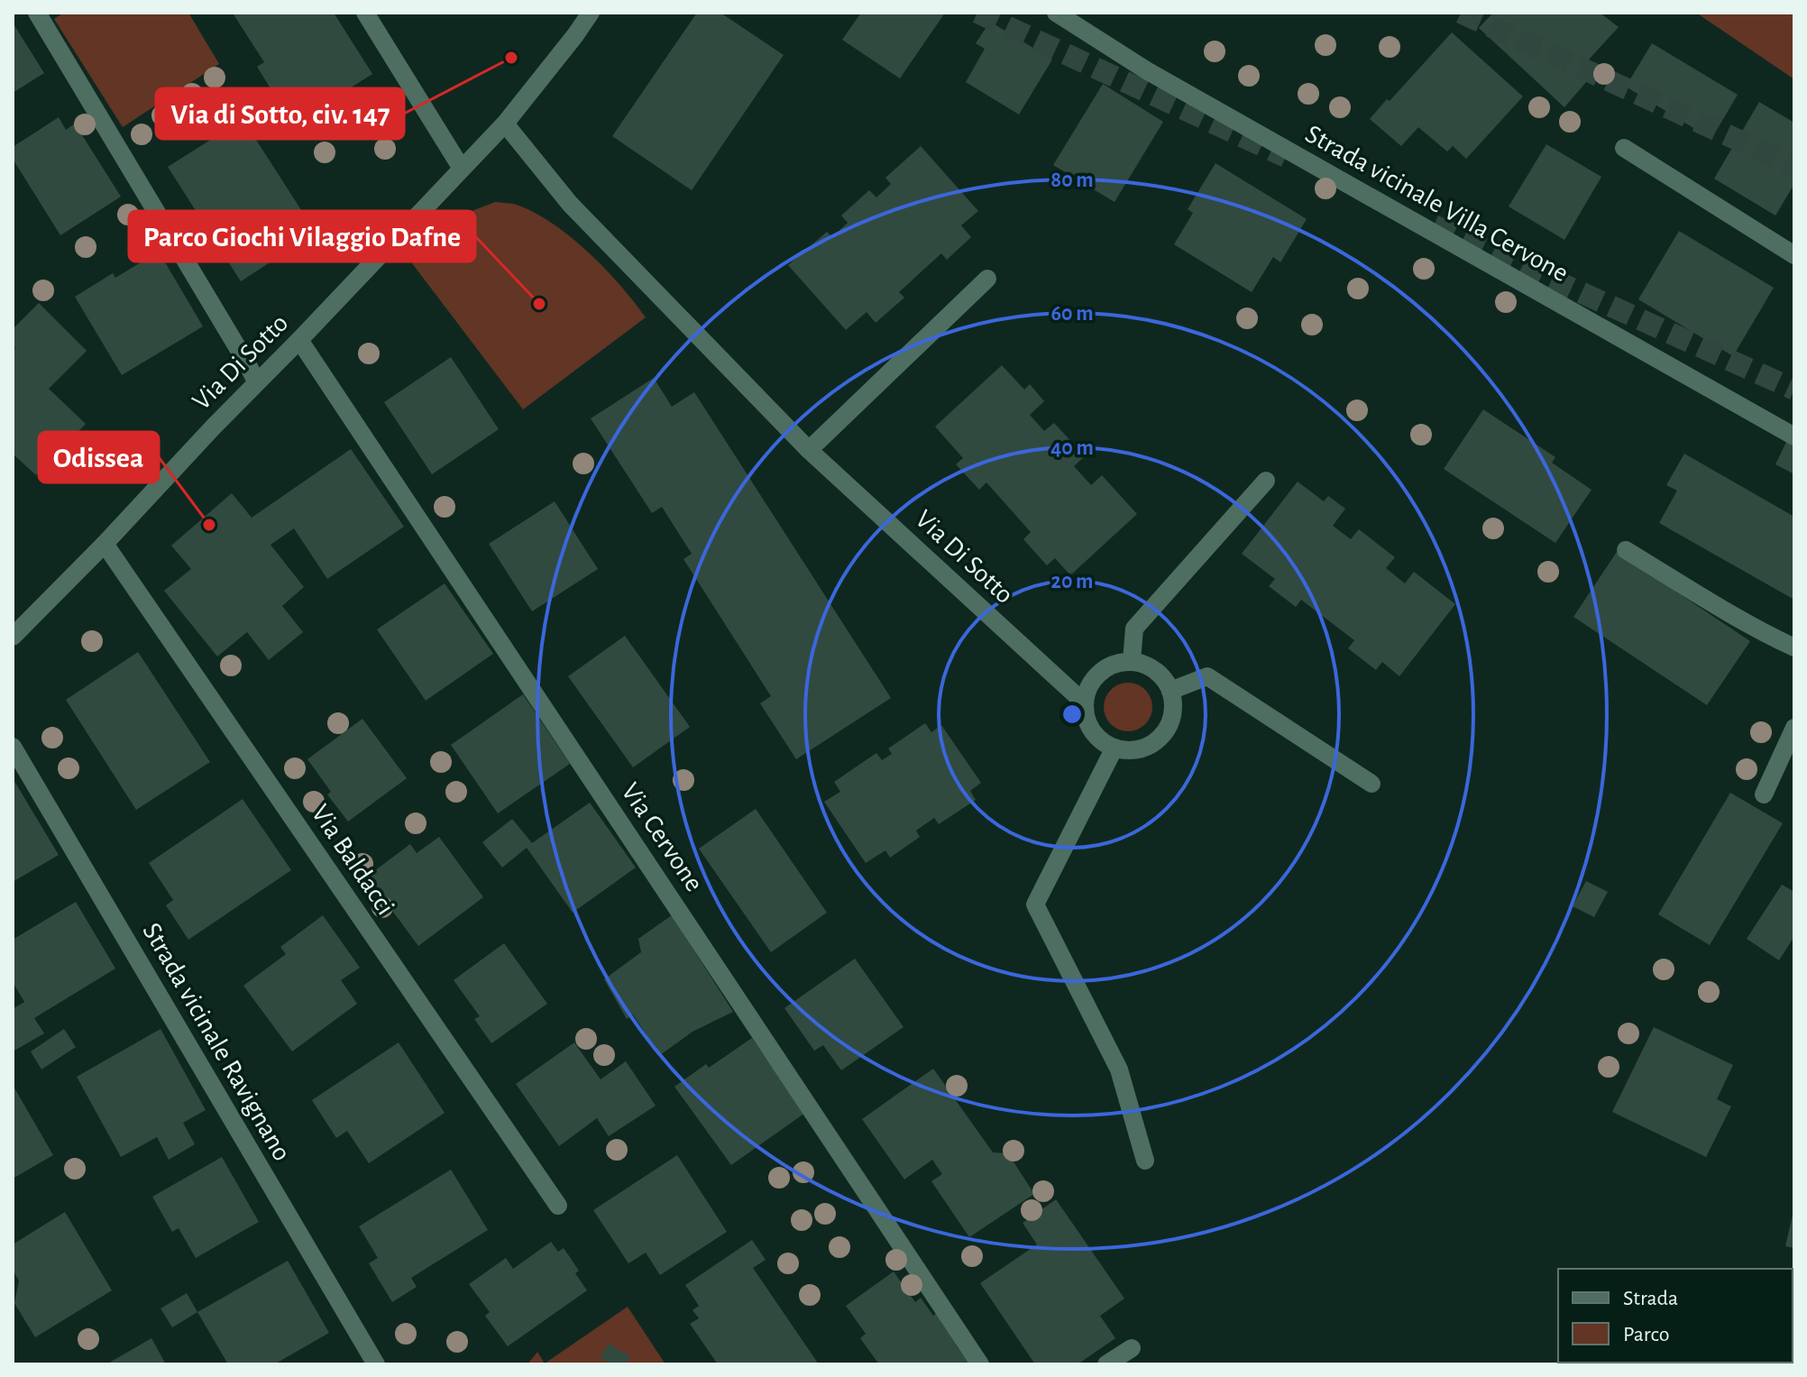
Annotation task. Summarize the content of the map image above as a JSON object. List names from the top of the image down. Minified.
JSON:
{"streets":{"street":["Strada vicinale Villa Cervone","Via Di Sotto","Via Cervone","Via Baldacci","Strada vicinale Ravignano"]},"crossings":[["Via Di Sotto","Via Cervone"],["Via Di Sotto","Via Baldacci"]],"places":["Via di Sotto, civ. 147","Parco Giochi Vilaggio Dafne","Odissea"],"legend":["Strada","Parco"],"rings":["80 m","60 m","40 m","20 m"]}
